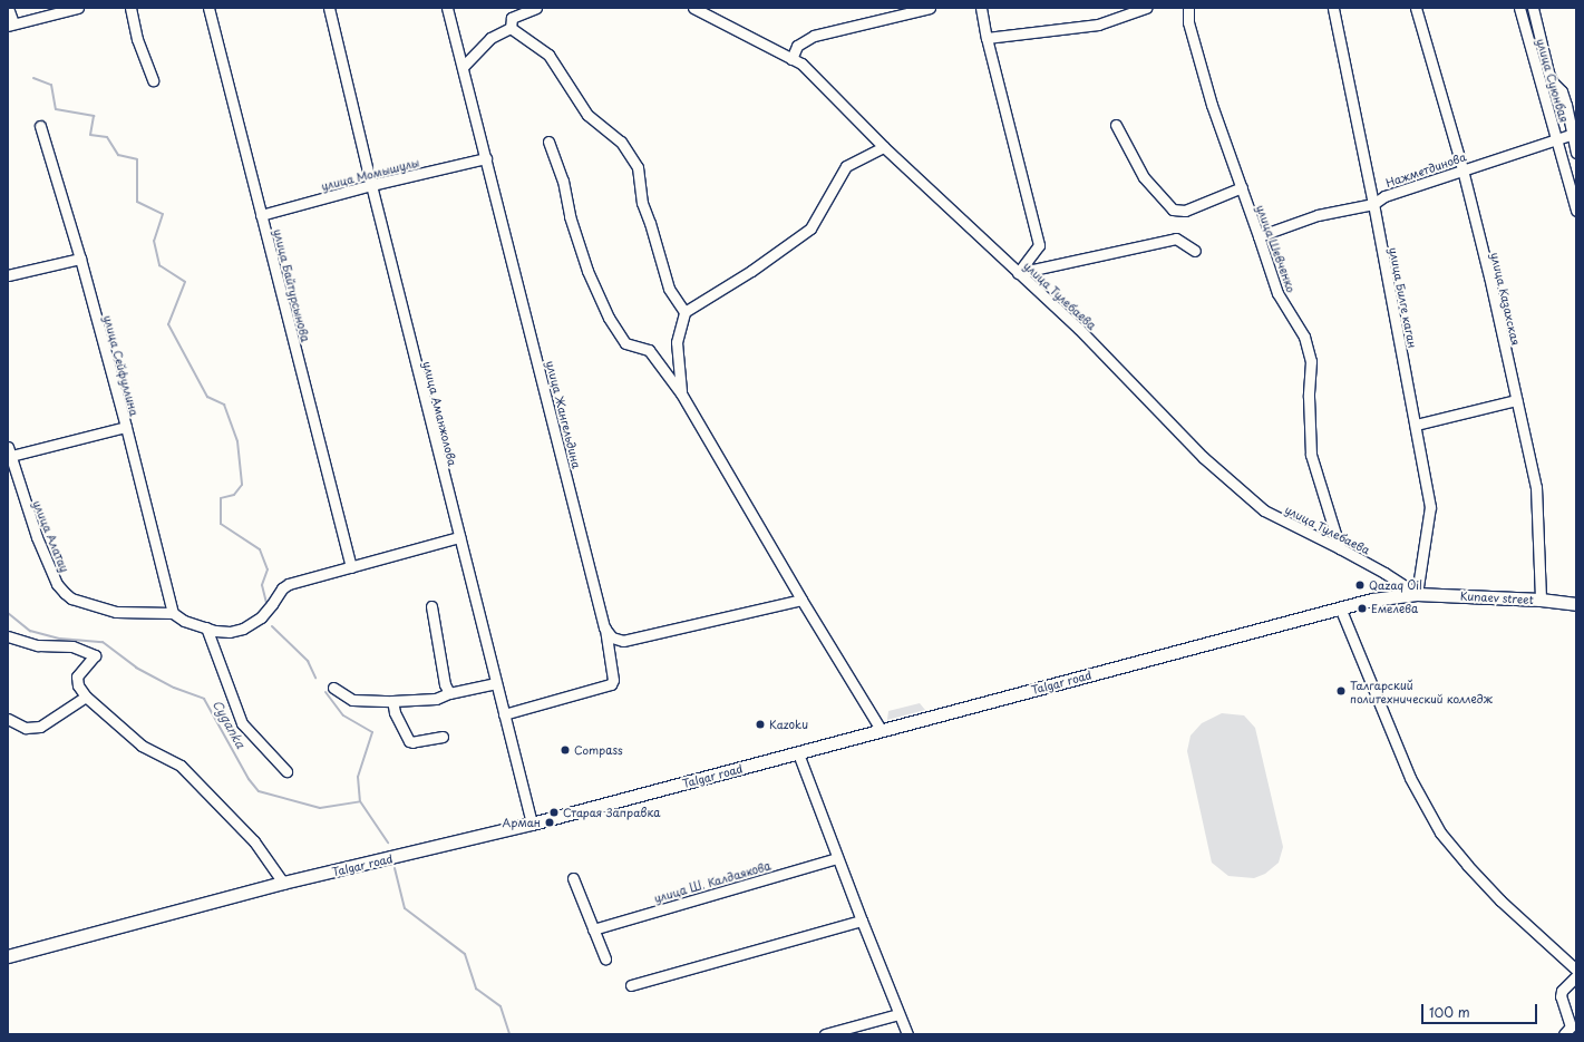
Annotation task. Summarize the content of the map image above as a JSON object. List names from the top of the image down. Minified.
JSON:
{"streets":{"main road":["Kunaev street","Talgar road"],"street":["улица Суюнбая","Нажметдинова","улица Момышулы","улица Шевченко","улица Байтурсынова","улица Тулебаева","улица Билге каган","улица Казахская","улица Сейфуллина","улица Аманжолова","улица Жангельдина","улица Алатау","улица Ш. Калдаякова"]},"crossings":[["улица Суюнбая","Нажметдинова"],["Нажметдинова","улица Шевченко"],["Нажметдинова","улица Билге каган"],["Нажметдинова","улица Казахская"],["улица Момышулы","улица Байтурсынова"],["улица Момышулы","улица Аманжолова"],["улица Момышулы","улица Жангельдина"],["улица Шевченко","улица Тулебаева"],["улица Байтурсынова","улица Алатау"],["улица Тулебаева","улица Билге каган"],["улица Тулебаева","Kunaev street"],["улица Тулебаева","Talgar road"],["улица Билге каган","Kunaev street"],["улица Билге каган","Talgar road"],["улица Казахская","Kunaev street"],["улица Сейфуллина","улица Алатау"],["улица Аманжолова","улица Жангельдина"],["улица Аманжолова","улица Алатау"],["улица Аманжолова","Talgar road"],["Kunaev street","Talgar road"]],"water":["Cyganka"],"places":["Qazaq Oil","Емелева","Талгарский политехнический колледж","Kazoku","Compass","Старая Заправка","Арман"],"scale_bar":"100 m"}
